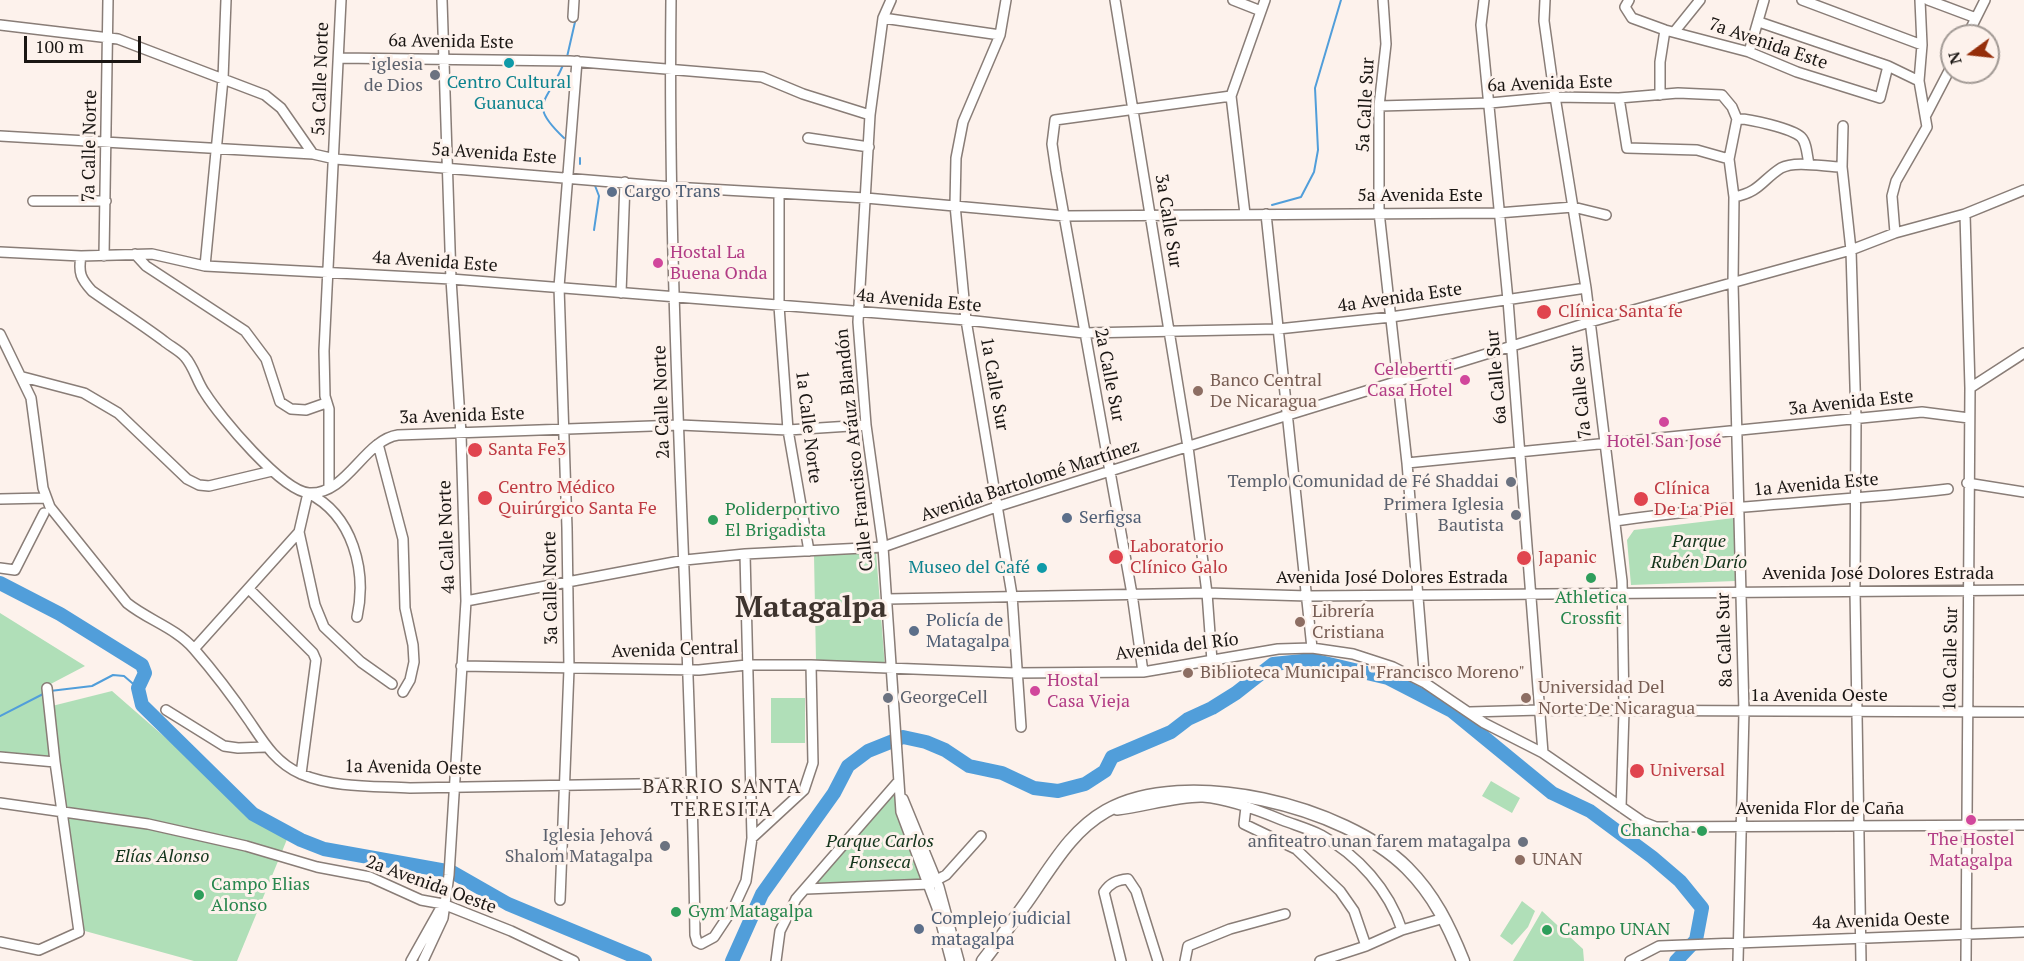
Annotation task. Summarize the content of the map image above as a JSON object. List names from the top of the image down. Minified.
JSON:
{"streets":{"street":["6a Avenida Este","7a Avenida Este","5a Calle Norte","5a Calle Sur","7a Calle Norte","5a Avenida Este","3a Calle Sur","4a Avenida Este","2a Calle Sur","6a Calle Sur","1a Calle Sur","7a Calle Sur","2a Calle Norte","3a Avenida Este","1a Calle Norte","Calle Francisco Aráuz Blandón","Avenida Bartolomé Martínez","1a Avenida Este","4a Calle Norte","Avenida José Dolores Estrada","3a Calle Norte","8a Calle Sur","Avenida del Río","Avenida Central","10a Calle Sur","1a Avenida Oeste","Avenida Flor de Caña","2a Avenida Oeste","4a Avenida Oeste"]},"crossings":[["6a Avenida Este","5a Calle Norte"],["6a Avenida Este","5a Calle Sur"],["6a Avenida Este","6a Calle Sur"],["6a Avenida Este","7a Calle Sur"],["6a Avenida Este","2a Calle Norte"],["6a Avenida Este","Calle Francisco Aráuz Blandón"],["6a Avenida Este","4a Calle Norte"],["6a Avenida Este","3a Calle Norte"],["5a Calle Norte","5a Avenida Este"],["5a Calle Norte","4a Avenida Este"],["5a Calle Sur","5a Avenida Este"],["5a Calle Sur","4a Avenida Este"],["5a Calle Sur","3a Avenida Este"],["5a Calle Sur","Avenida Bartolomé Martínez"],["5a Calle Sur","Avenida José Dolores Estrada"],["5a Calle Sur","Avenida del Río"],["7a Calle Norte","5a Avenida Este"],["5a Avenida Este","3a Calle Sur"],["5a Avenida Este","2a Calle Sur"],["5a Avenida Este","6a Calle Sur"],["5a Avenida Este","1a Calle Sur"],["5a Avenida Este","7a Calle Sur"],["5a Avenida Este","2a Calle Norte"],["5a Avenida Este","1a Calle Norte"],["5a Avenida Este","Calle Francisco Aráuz Blandón"],["5a Avenida Este","4a Calle Norte"],["5a Avenida Este","3a Calle Norte"],["3a Calle Sur","4a Avenida Este"],["3a Calle Sur","2a Calle Sur"],["3a Calle Sur","Avenida Bartolomé Martínez"],["3a Calle Sur","Avenida José Dolores Estrada"],["3a Calle Sur","Avenida del Río"],["4a Avenida Este","2a Calle Sur"],["4a Avenida Este","6a Calle Sur"],["4a Avenida Este","1a Calle Sur"],["4a Avenida Este","2a Calle Norte"],["4a Avenida Este","1a Calle Norte"],["4a Avenida Este","Calle Francisco Aráuz Blandón"],["4a Avenida Este","4a Calle Norte"],["4a Avenida Este","3a Calle Norte"],["2a Calle Sur","Avenida Bartolomé Martínez"],["2a Calle Sur","Avenida José Dolores Estrada"],["2a Calle Sur","Avenida del Río"],["6a Calle Sur","3a Avenida Este"],["6a Calle Sur","Avenida Bartolomé Martínez"],["6a Calle Sur","Avenida José Dolores Estrada"],["6a Calle Sur","Avenida del Río"],["6a Calle Sur","1a Avenida Oeste"],["1a Calle Sur","Avenida Bartolomé Martínez"],["1a Calle Sur","Avenida José Dolores Estrada"],["1a Calle Sur","Avenida del Río"],["7a Calle Sur","3a Avenida Este"],["7a Calle Sur","Avenida Bartolomé Martínez"],["7a Calle Sur","1a Avenida Este"],["7a Calle Sur","Avenida José Dolores Estrada"],["7a Calle Sur","1a Avenida Oeste"],["7a Calle Sur","Avenida Flor de Caña"],["2a Calle Norte","3a Avenida Este"],["2a Calle Norte","Avenida Bartolomé Martínez"],["2a Calle Norte","Avenida Central"],["2a Calle Norte","1a Avenida Oeste"],["3a Avenida Este","1a Calle Norte"],["3a Avenida Este","Calle Francisco Aráuz Blandón"],["3a Avenida Este","4a Calle Norte"],["3a Avenida Este","3a Calle Norte"],["3a Avenida Este","8a Calle Sur"],["3a Avenida Este","10a Calle Sur"],["1a Calle Norte","Avenida Bartolomé Martínez"],["Calle Francisco Aráuz Blandón","Avenida Bartolomé Martínez"],["Calle Francisco Aráuz Blandón","Avenida José Dolores Estrada"],["Calle Francisco Aráuz Blandón","Avenida del Río"],["Calle Francisco Aráuz Blandón","Avenida Central"],["Avenida Bartolomé Martínez","4a Calle Norte"],["Avenida Bartolomé Martínez","3a Calle Norte"],["Avenida Bartolomé Martínez","8a Calle Sur"],["1a Avenida Este","8a Calle Sur"],["4a Calle Norte","Avenida Central"],["4a Calle Norte","1a Avenida Oeste"],["4a Calle Norte","2a Avenida Oeste"],["Avenida José Dolores Estrada","8a Calle Sur"],["Avenida José Dolores Estrada","10a Calle Sur"],["3a Calle Norte","Avenida Central"],["3a Calle Norte","1a Avenida Oeste"],["8a Calle Sur","1a Avenida Oeste"],["8a Calle Sur","Avenida Flor de Caña"],["8a Calle Sur","4a Avenida Oeste"],["Avenida del Río","Avenida Central"],["Avenida del Río","1a Avenida Oeste"],["10a Calle Sur","1a Avenida Oeste"],["10a Calle Sur","Avenida Flor de Caña"],["10a Calle Sur","4a Avenida Oeste"]],"districts":["Matagalpa","BARRIO SANTA TERESITA"],"parks":["Parque Rubén Darío","Parque Carlos Fonseca","Elías Alonso"],"places":["Centro Cultural Guanuca","iglesia de Dios","Cargo Trans","Hostal La Buena Onda","Clínica Santa fe","Celebertti Casa Hotel","Banco Central De Nicaragua","Hotel San José","Santa Fe3","Templo Comunidad de Fé Shaddai","Centro Médico Quirúrgico Santa Fe","Clínica De La Piel","Primera Iglesia Bautista","Serfigsa","Poliderportivo El Brigadista","Laboratorio Clínico Galo","Japanic","Museo del Café","Athletica Crossfit","Librería Cristiana","Policía de Matagalpa","Biblioteca Municipal \"Francisco Moreno\"","Hostal Casa Vieja","GeorgeCell","Universidad Del Norte De Nicaragua","Universal","The Hostel Matagalpa","Chancha","anfiteatro unan farem matagalpa","Iglesia Jehová Shalom Matagalpa","UNAN","Campo Elias Alonso","Gym Matagalpa","Complejo judicial matagalpa","Campo UNAN"],"scale_bar":"100 m","north":"left"}
